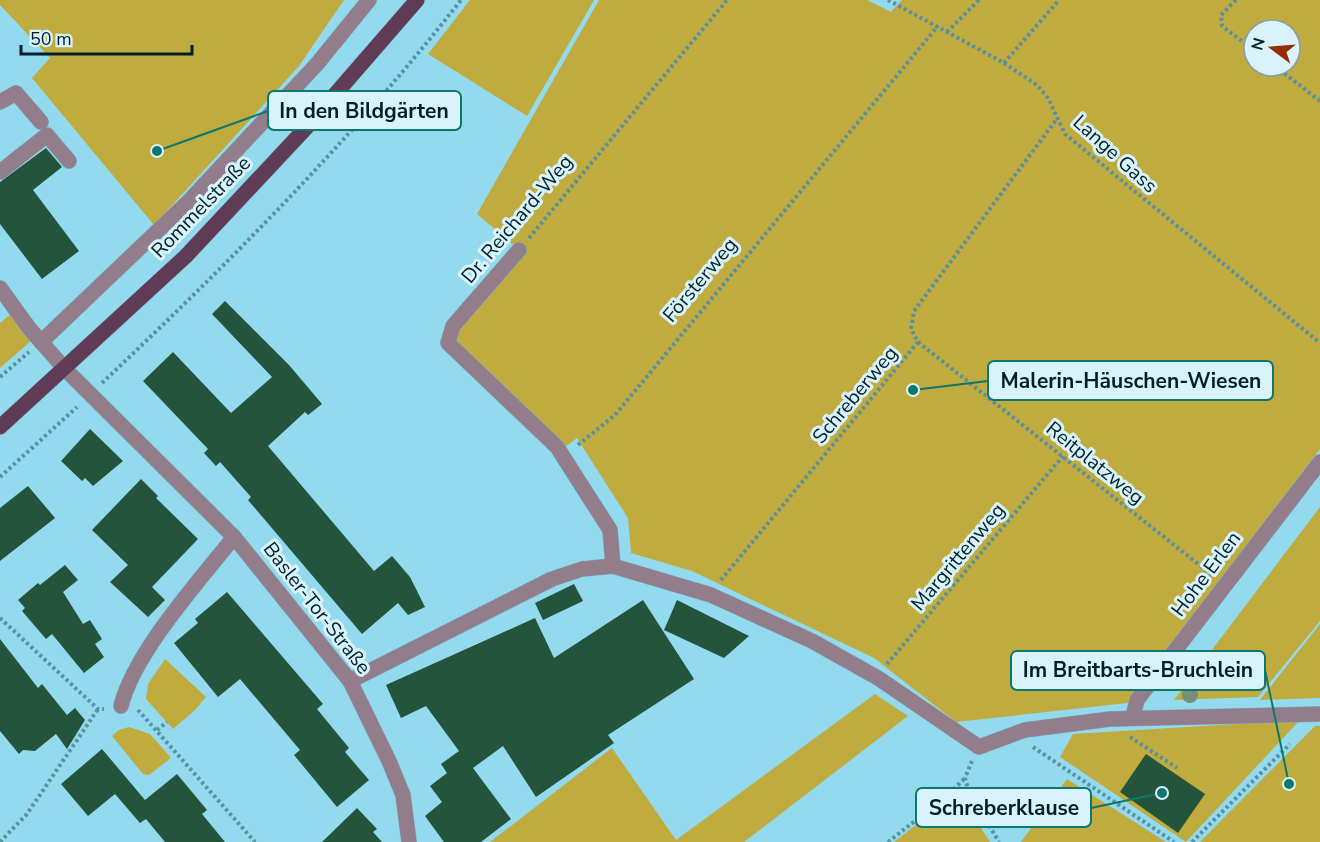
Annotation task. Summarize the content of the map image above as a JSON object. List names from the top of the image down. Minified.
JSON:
{"streets":{"main road":["Rommelstraße"],"street":["Dr. Reichard-Weg","Hohe Erlen","Basler-Tor-Straße"],"path":["Lange Gass","Försterweg","Schreberweg","Reitplatzweg","Margrittenweg"]},"crossings":[["Lange Gass","Försterweg"],["Lange Gass","Schreberweg"],["Rommelstraße","Basler-Tor-Straße"],["Dr. Reichard-Weg","Försterweg"],["Schreberweg","Reitplatzweg"],["Reitplatzweg","Margrittenweg"],["Reitplatzweg","Hohe Erlen"]],"places":["In den Bildgärten","Malerin-Häuschen-Wiesen","Im Breitbarts-Bruchlein","Schreberklause"],"scale_bar":"50 m","north":"left"}
